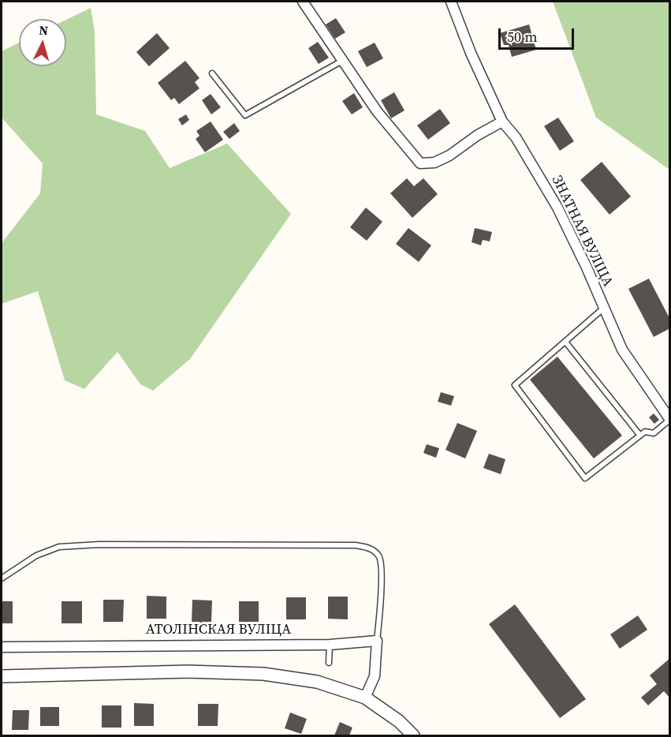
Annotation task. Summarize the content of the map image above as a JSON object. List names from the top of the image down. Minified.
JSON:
{"streets":{"street":["ЗНАТНАЯ ВУЛІЦА","АТОЛІНСКАЯ ВУЛІЦА"]},"scale_bar":"50 m","north":"top"}
